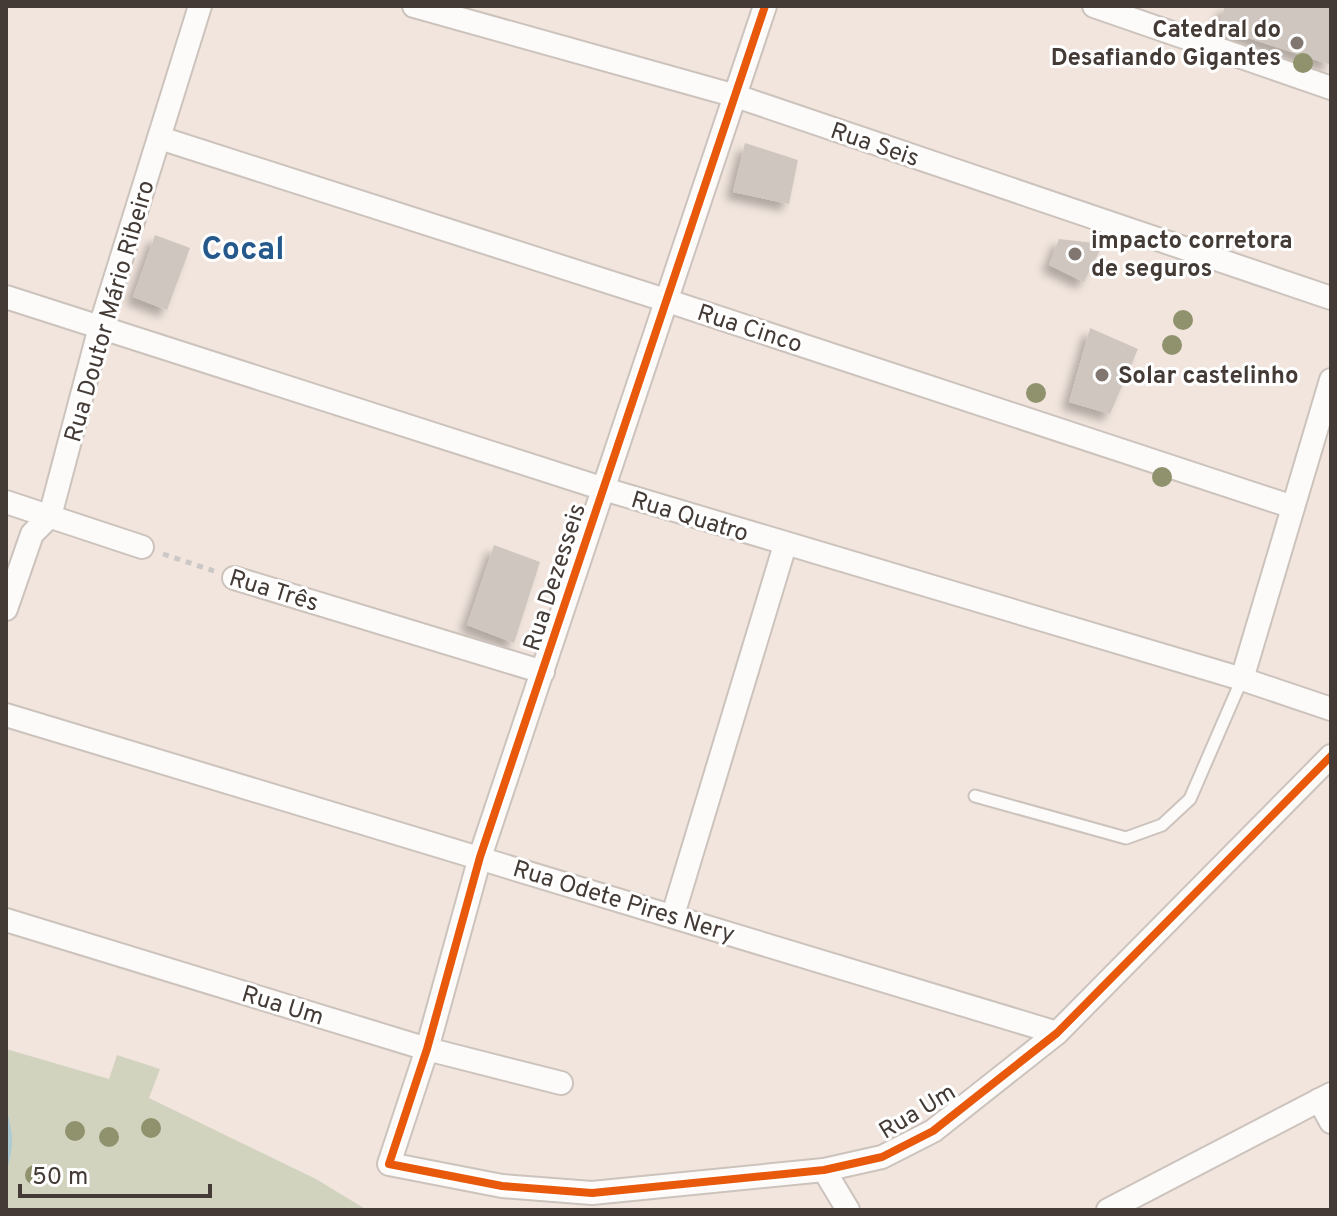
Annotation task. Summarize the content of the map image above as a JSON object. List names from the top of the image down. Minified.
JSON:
{"streets":{"street":["Rua Seis","Rua Doutor Mário Ribeiro","Rua Cinco","Rua Quatro","Rua Dezesseis","Rua Três","Rua Odete Pires Nery","Rua Um"]},"crossings":[["Rua Seis","Rua Dezesseis"],["Rua Doutor Mário Ribeiro","Rua Cinco"],["Rua Doutor Mário Ribeiro","Rua Quatro"],["Rua Cinco","Rua Dezesseis"],["Rua Quatro","Rua Dezesseis"],["Rua Dezesseis","Rua Três"],["Rua Dezesseis","Rua Odete Pires Nery"],["Rua Dezesseis","Rua Um"],["Rua Odete Pires Nery","Rua Um"]],"districts":["Cocal"],"places":["Catedral do Desafiando Gigantes","impacto corretora de seguros","Solar castelinho"],"scale_bar":"50 m"}
